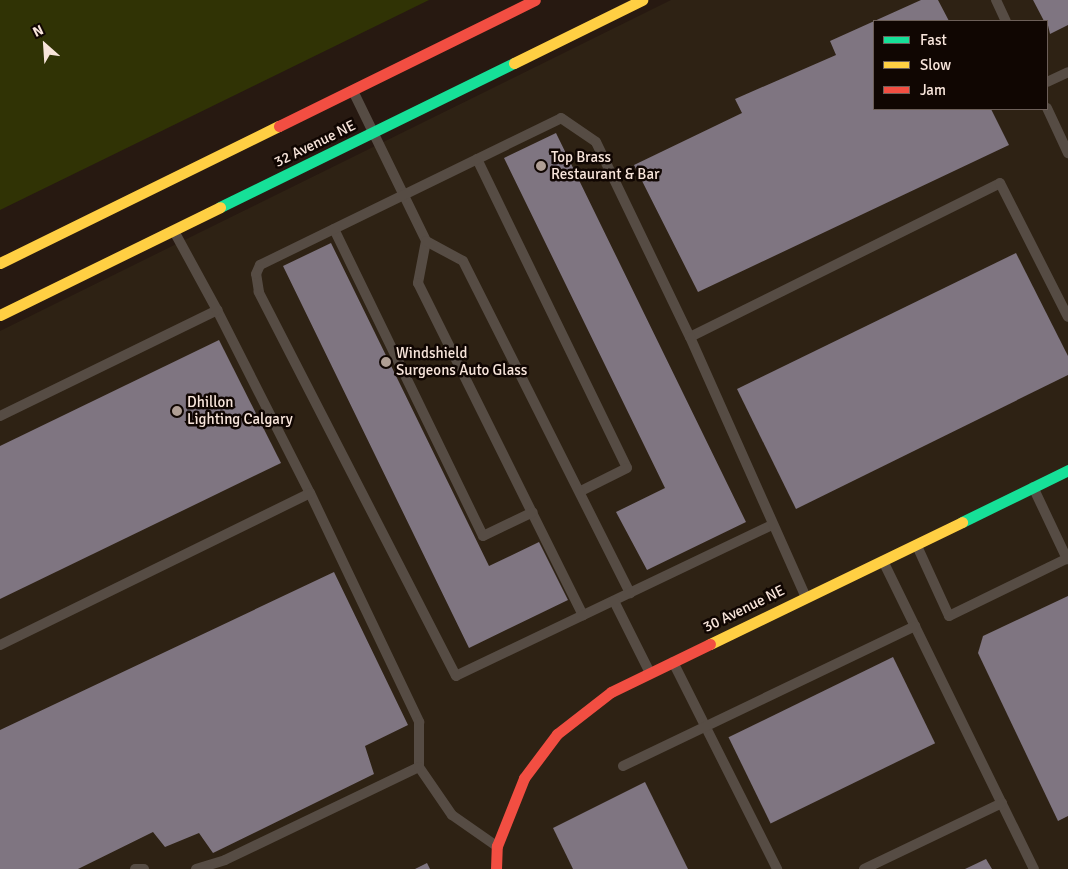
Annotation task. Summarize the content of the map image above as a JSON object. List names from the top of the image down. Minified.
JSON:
{"streets":{"main road":["32 Avenue NE","30 Avenue NE"]},"places":["Top Brass Restaurant & Bar","Windshield Surgeons Auto Glass","Dhillon Lighting Calgary"],"legend":["Fast","Slow","Jam"],"north":"top left"}
